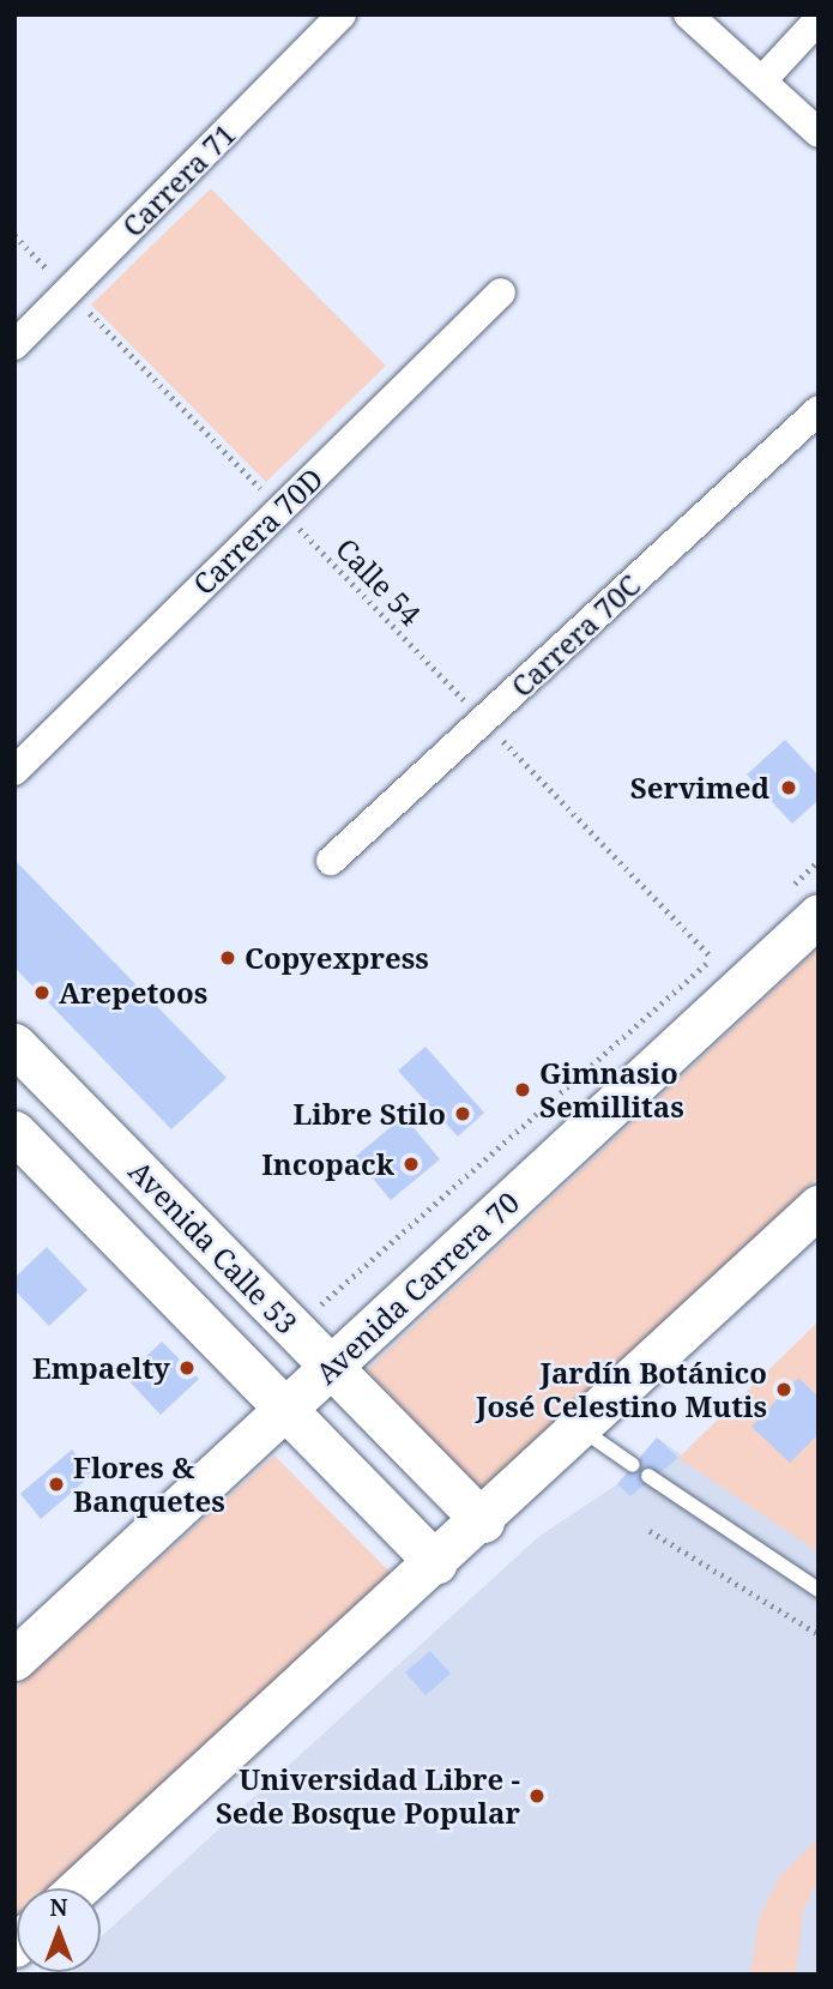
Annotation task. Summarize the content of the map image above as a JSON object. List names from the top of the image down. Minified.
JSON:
{"streets":{"main road":["Avenida Calle 53","Avenida Carrera 70"],"street":["Carrera 71","Carrera 70D","Carrera 70C"],"path":["Calle 54"]},"crossings":[["Carrera 71","Calle 54"],["Carrera 70D","Calle 54"],["Calle 54","Carrera 70C"],["Avenida Calle 53","Avenida Carrera 70"]],"places":["Servimed","Copyexpress","Arepetoos","Gimnasio Semillitas","Libre Stilo","Incopack","Empaelty","Jardín Botánico José Celestino Mutis","Flores & Banquetes","Universidad Libre - Sede Bosque Popular"],"north":"top"}
